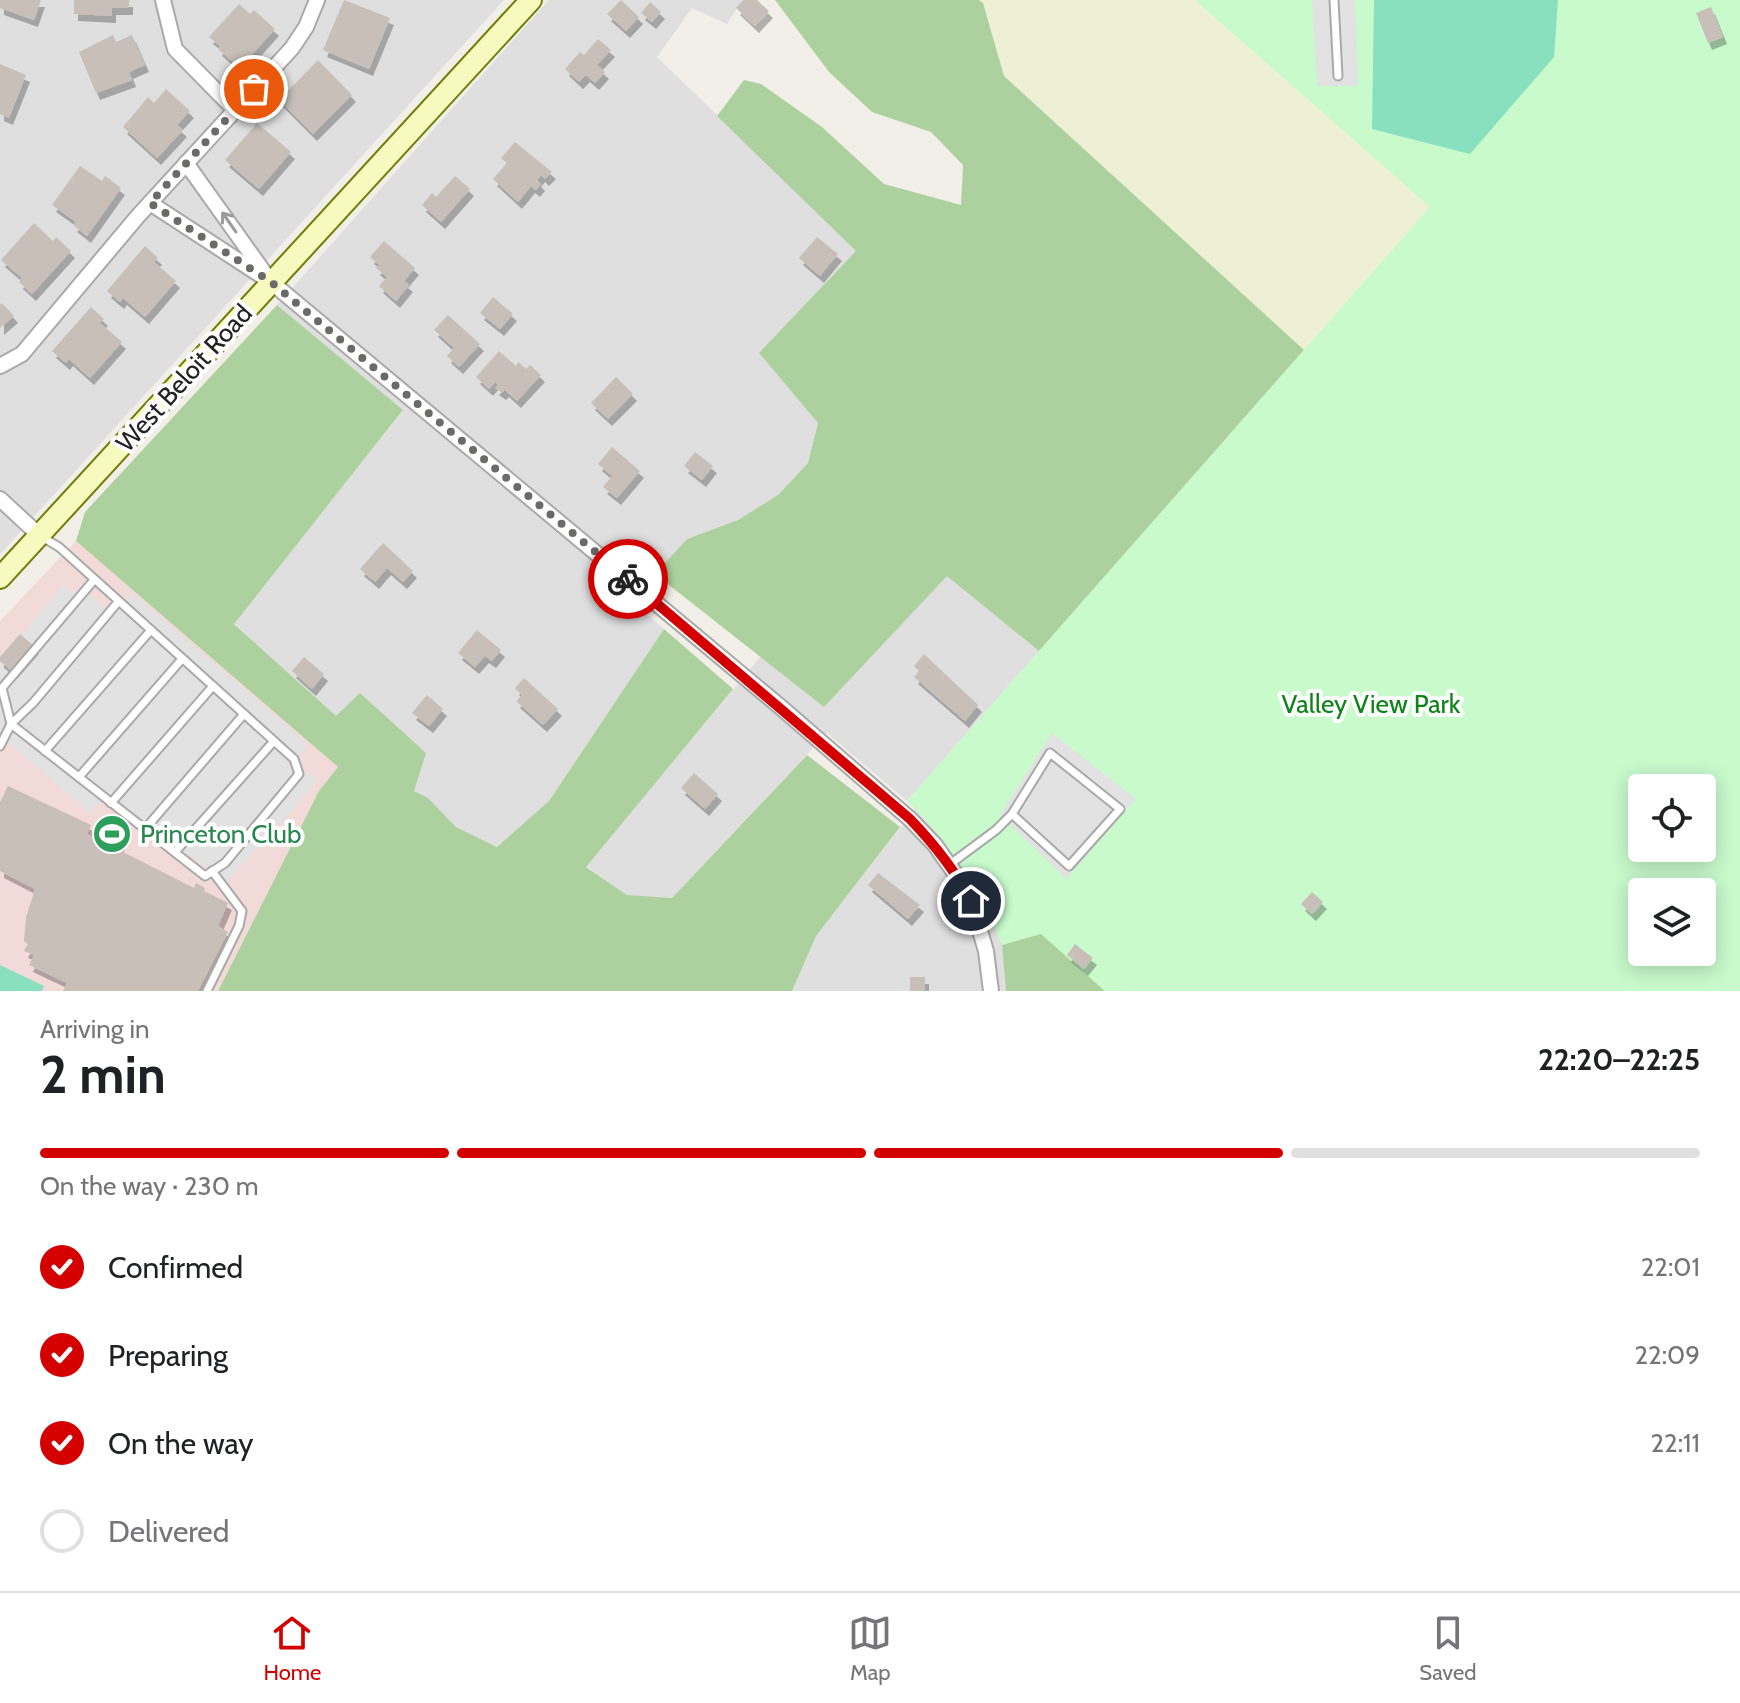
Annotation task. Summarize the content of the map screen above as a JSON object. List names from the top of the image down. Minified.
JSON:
{"streets":{"main road":["West Beloit Road"]},"parks":["Valley View Park"],"places":{"sports":["Princeton Club"]},"page":{"heading":["2 min","Arriving in","22:20–22:25"],"bar":"On the way · 230 m","list":[["Confirmed","22:01"],["Preparing","22:09"],["On the way","22:11"],"Delivered"],"tabs":["Home","Map","Saved"]}}
